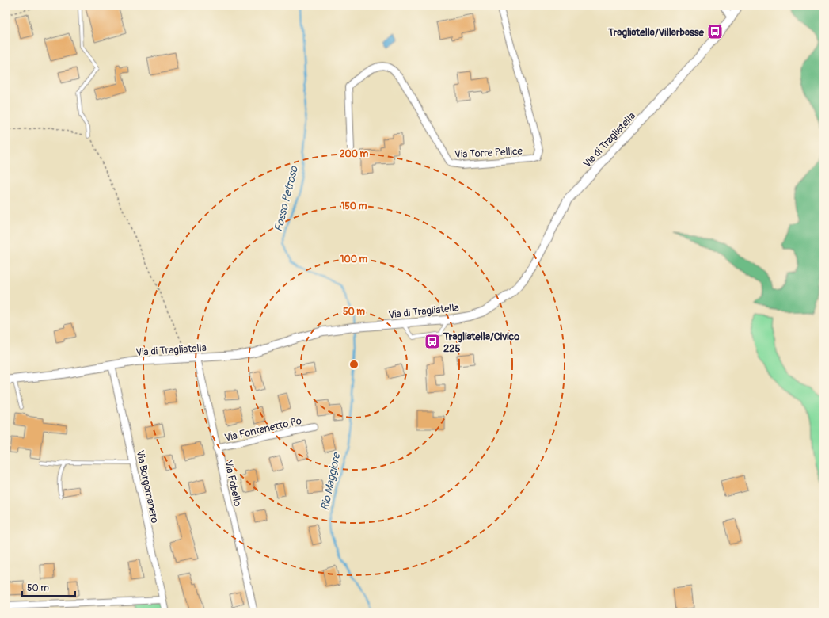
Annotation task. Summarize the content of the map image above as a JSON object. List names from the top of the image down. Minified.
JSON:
{"streets":{"street":["Via di Tragliatella","Via Torre Pellice","Via Fontanetto Po","Via Fobello","Via Borgomanero"]},"crossings":[["Via di Tragliatella","Via Fobello"],["Via di Tragliatella","Via Borgomanero"],["Via Fontanetto Po","Via Fobello"]],"water":["Fosso Petroso","Rio Maggiore"],"places":{"bus stop":["Tragliatella/Villarbasse","Tragliatella/Civico 225"]},"scale_bar":"50 m","rings":["200 m","150 m","100 m","50 m"]}
